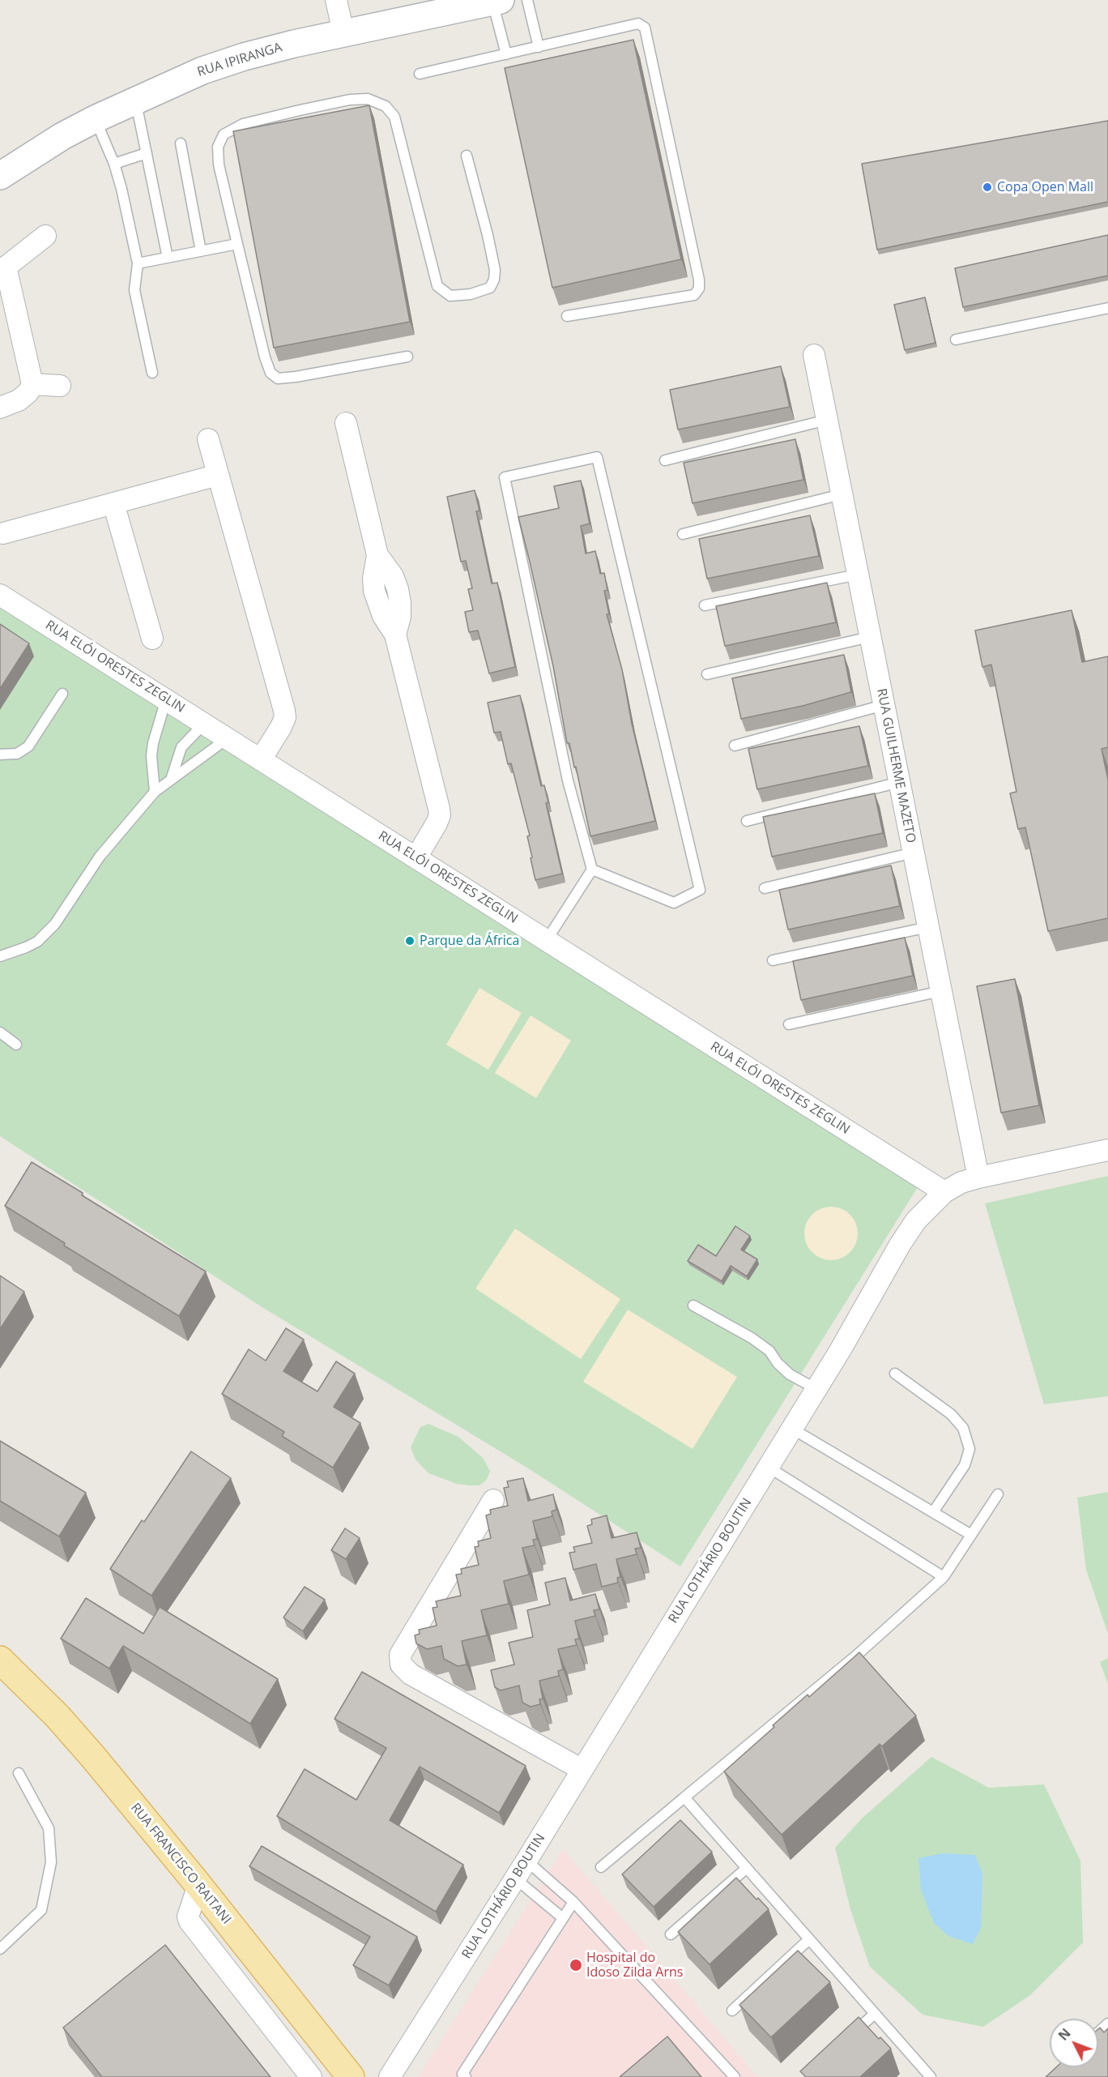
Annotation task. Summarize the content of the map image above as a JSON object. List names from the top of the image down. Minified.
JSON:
{"streets":{"main road":["RUA IPIRANGA","RUA FRANCISCO RAITANI"],"street":["RUA ELÓI ORESTES ZEGLIN","RUA GUILHERME MAZETO","RUA LOTHÁRIO BOUTIN"]},"crossings":[["RUA ELÓI ORESTES ZEGLIN","RUA LOTHÁRIO BOUTIN"],["RUA GUILHERME MAZETO","RUA LOTHÁRIO BOUTIN"]],"places":["Copa Open Mall","Parque da África","Hospital do Idoso Zilda Arns"],"north":"top left"}
